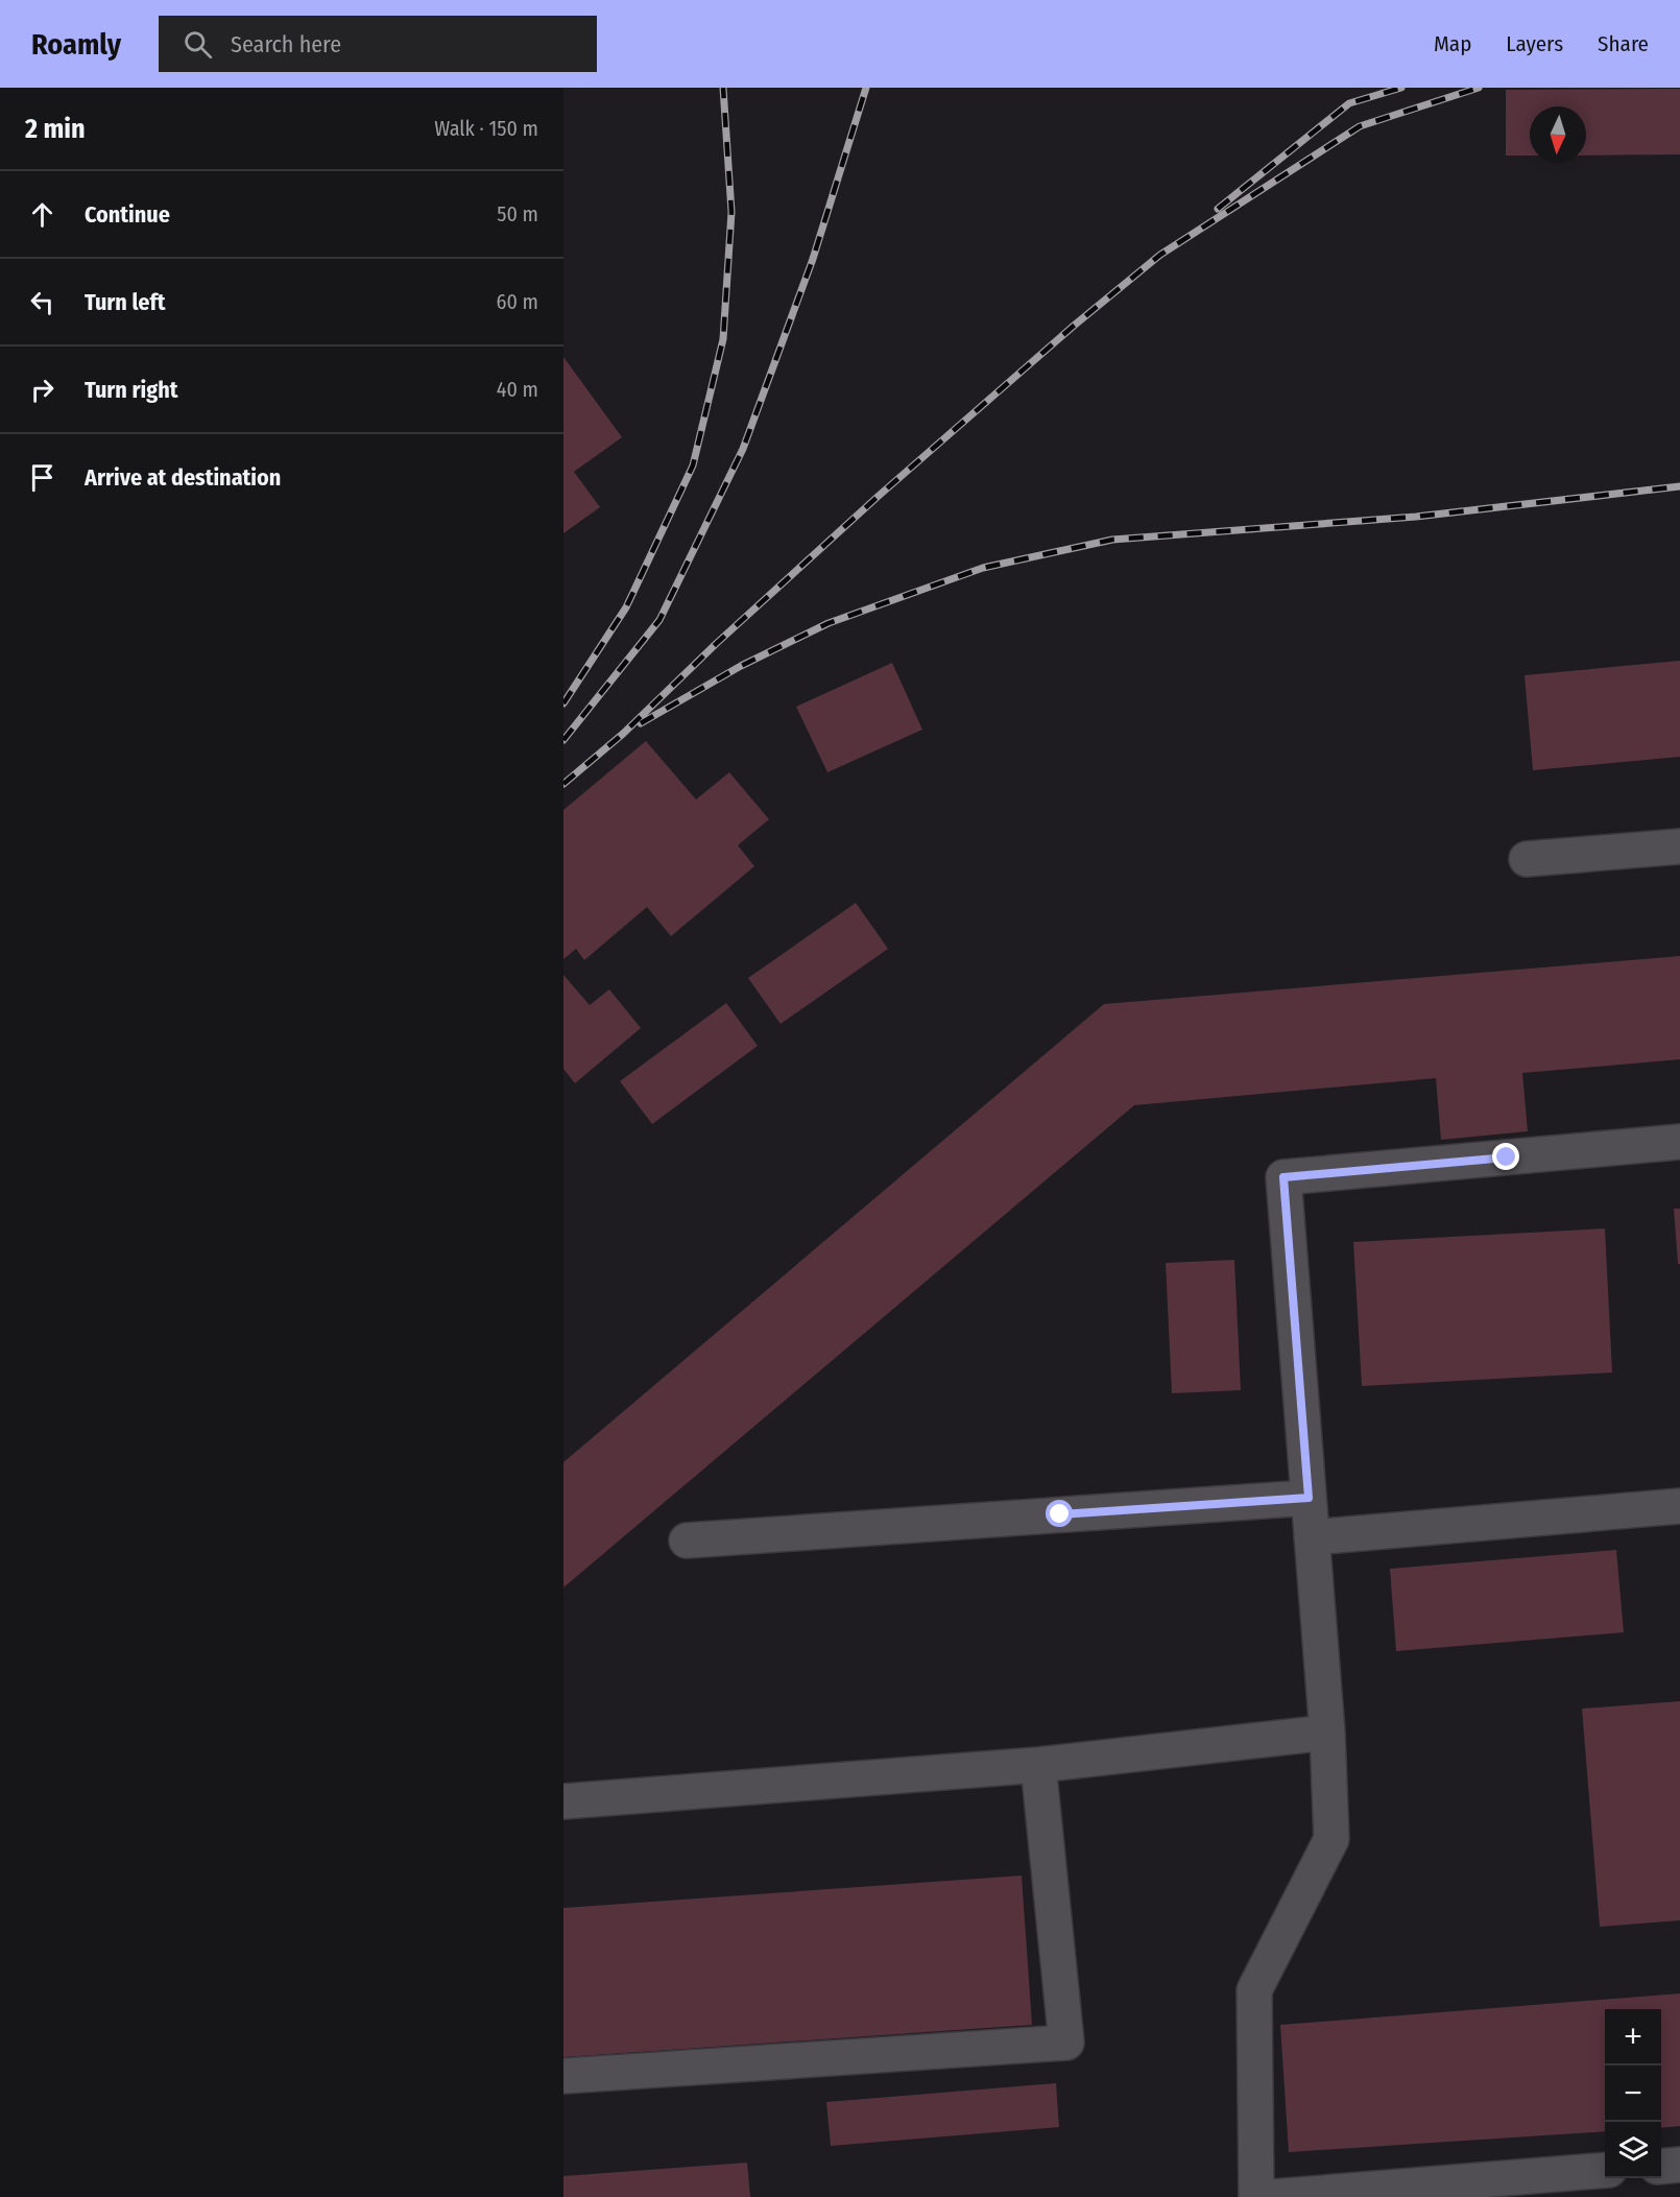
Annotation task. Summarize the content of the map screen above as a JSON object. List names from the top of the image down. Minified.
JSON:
{"north":"bottom","page":{"header":"Roamly","search":"Search here","nav":["Map","Layers","Share"],"heading":["2 min","Walk · 150 m"],"list":[["Continue","50 m"],["Turn left","60 m"],["Turn right","40 m"],"Arrive at destination"],"map_buttons":["+","−"]}}
